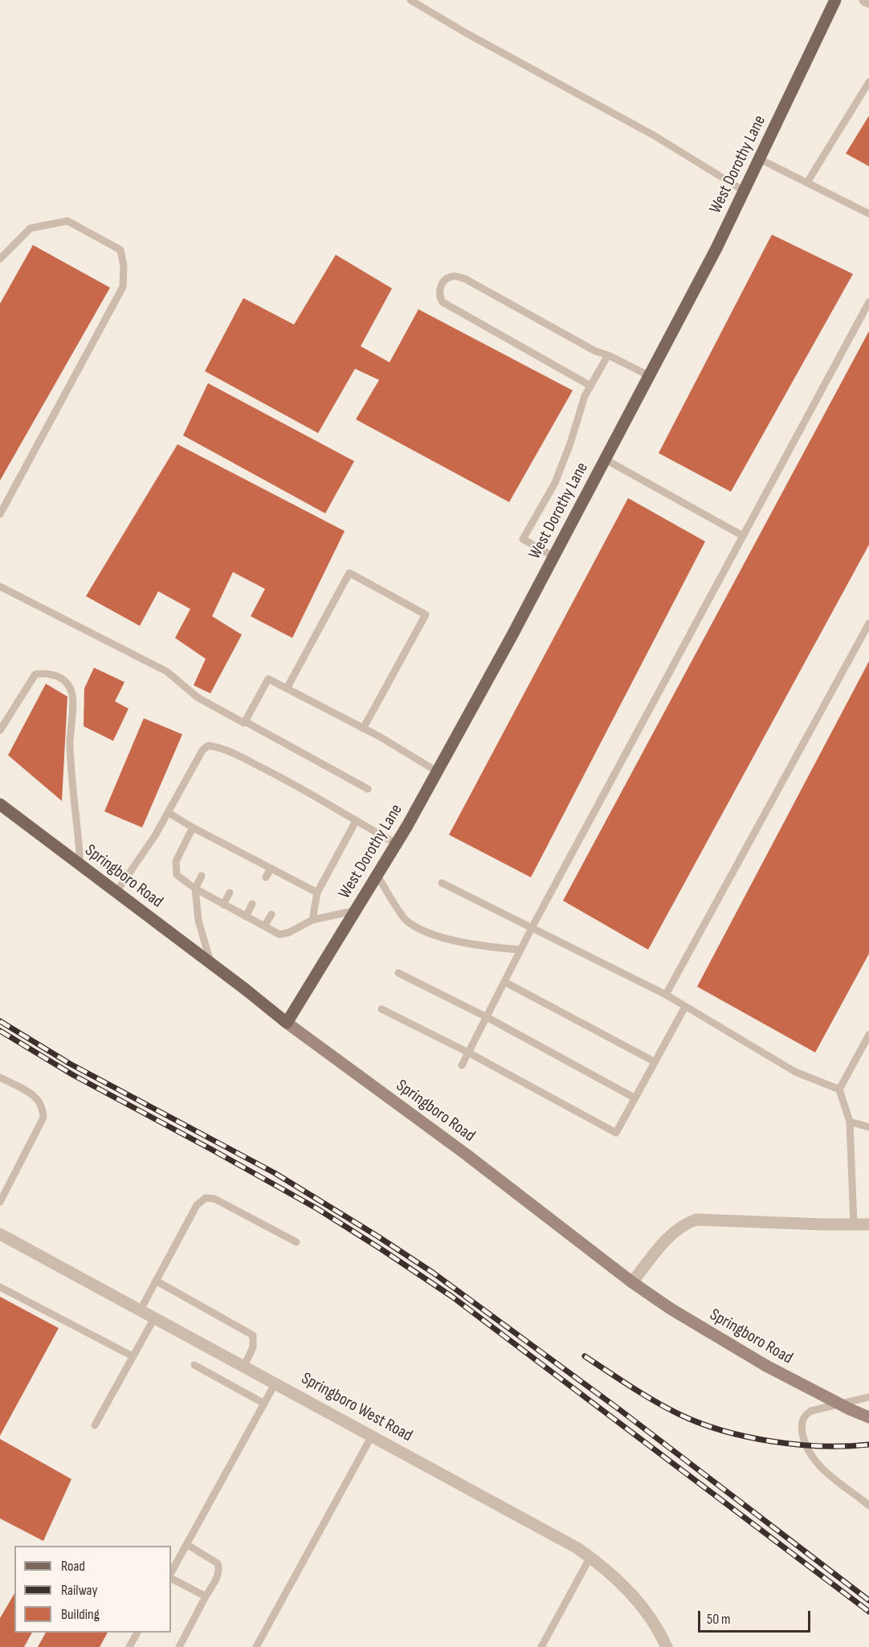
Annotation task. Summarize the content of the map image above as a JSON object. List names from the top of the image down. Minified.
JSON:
{"streets":{"main road":["West Dorothy Lane","Springboro Road"],"street":["Springboro West Road"]},"crossings":[["West Dorothy Lane","Springboro Road"]],"legend":["Road","Railway","Building"],"scale_bar":"50 m"}
